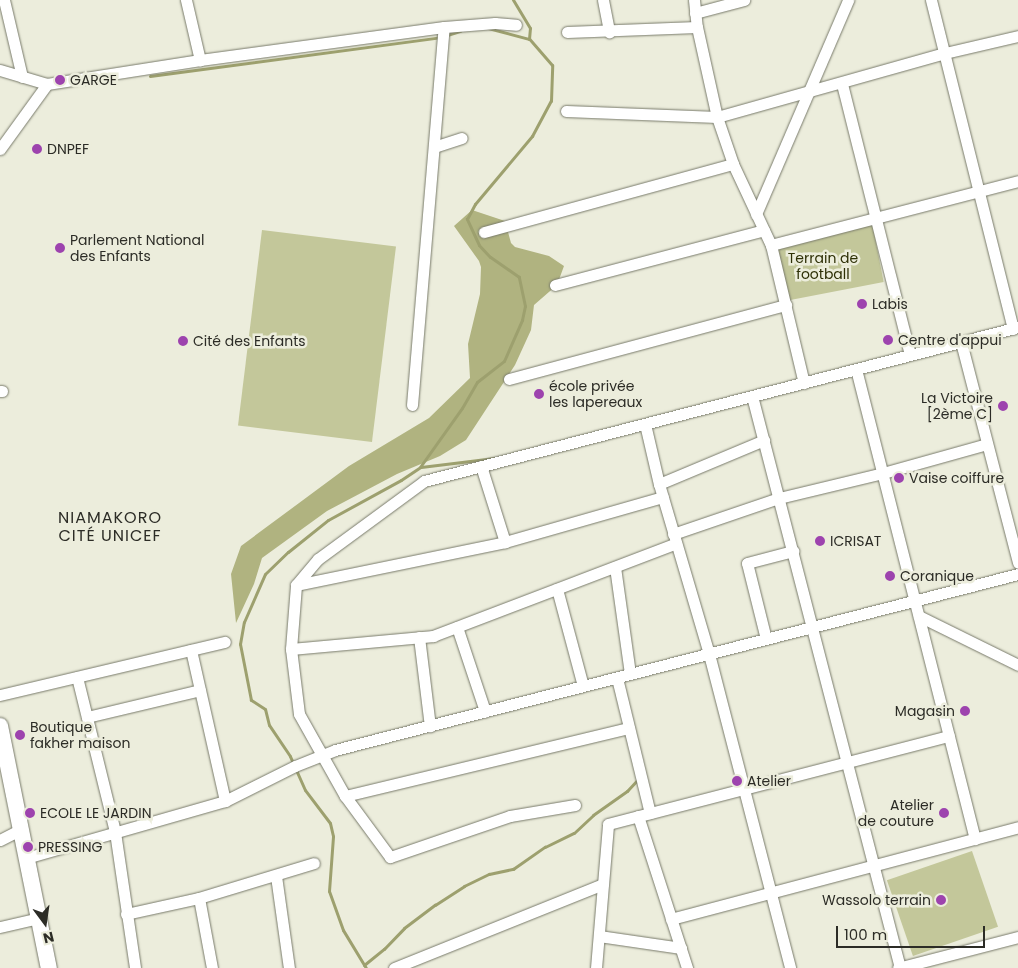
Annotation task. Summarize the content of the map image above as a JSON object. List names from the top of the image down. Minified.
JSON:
{"districts":["NIAMAKORO CITÉ UNICEF"],"parks":["Terrain de football"],"places":["GARGE","DNPEF","Parlement National des Enfants","Labis","Centre d'appui","Cité des Enfants","école privée les lapereaux","La Victoire [2ème C]","Vaise coiffure","ICRISAT","Coranique","Magasin","Boutique fakher maison","Atelier","ECOLE LE JARDIN","Atelier de couture","PRESSING","Wassolo terrain"],"scale_bar":"100 m","north":"bottom"}
